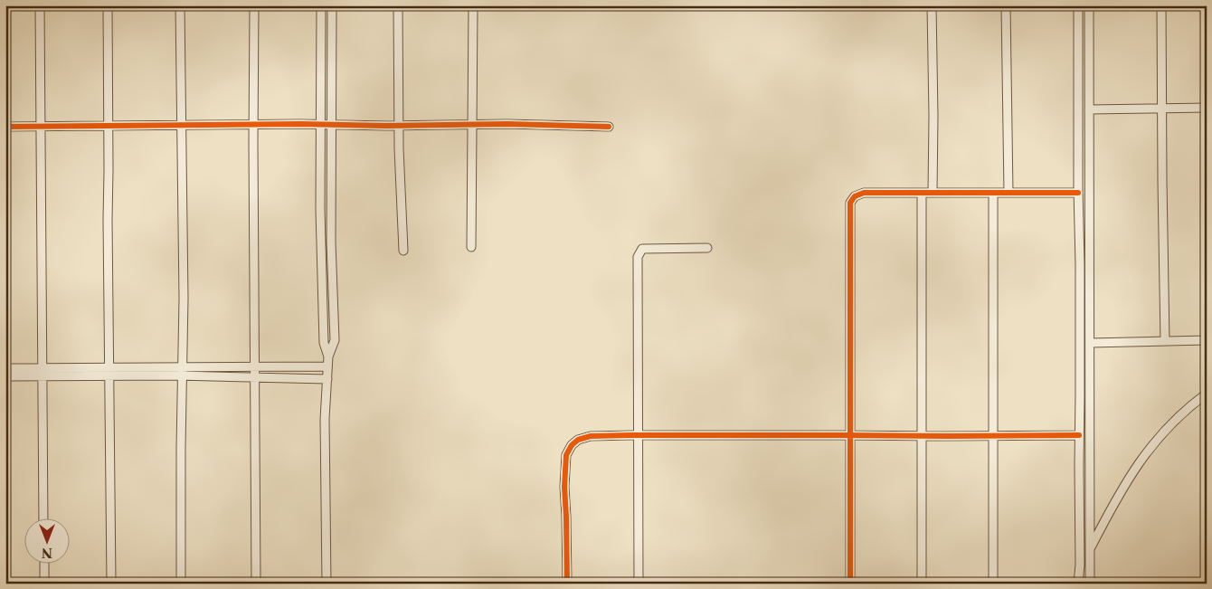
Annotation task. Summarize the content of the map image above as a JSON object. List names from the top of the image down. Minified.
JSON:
{"north":"bottom"}
